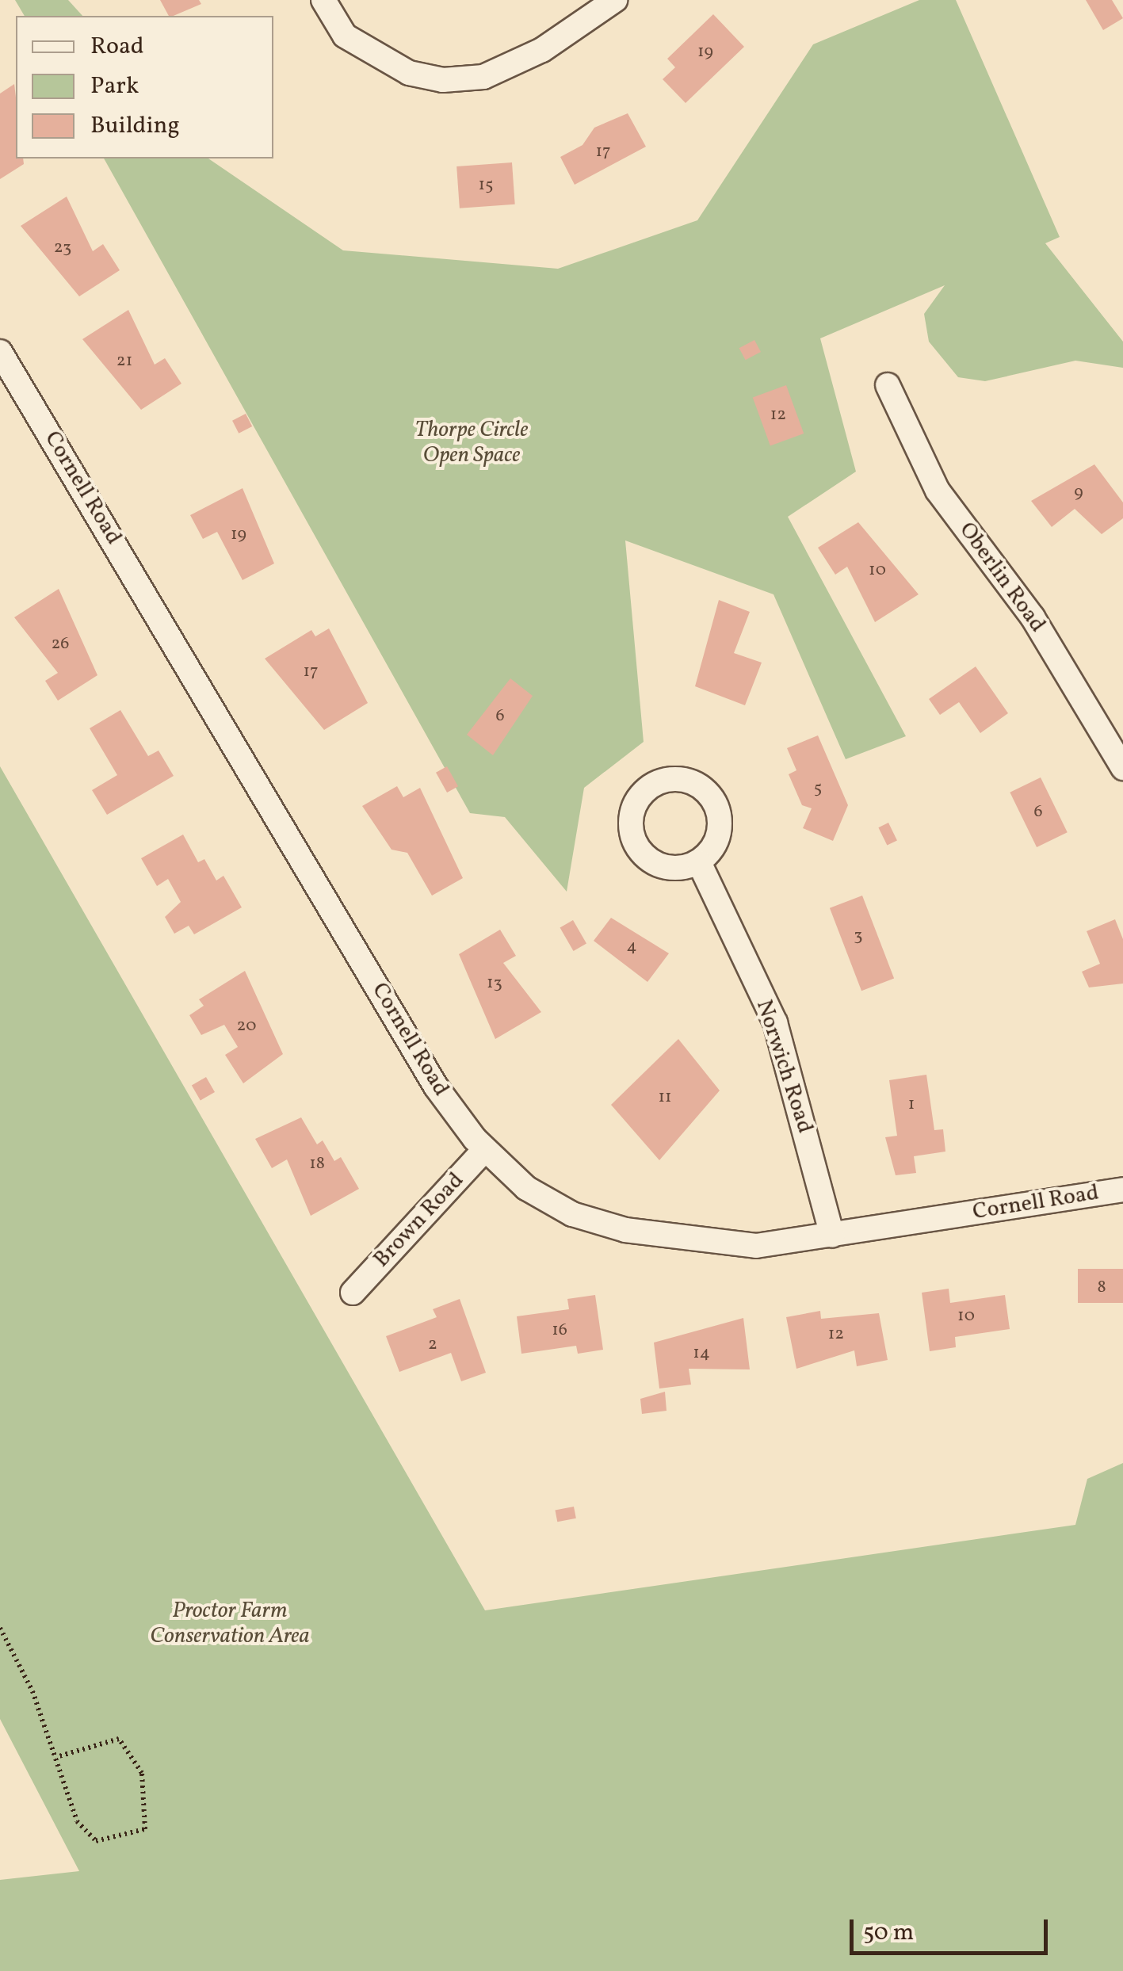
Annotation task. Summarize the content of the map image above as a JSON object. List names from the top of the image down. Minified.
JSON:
{"streets":{"street":["Cornell Road","Oberlin Road","Norwich Road","Brown Road"]},"crossings":[["Cornell Road","Norwich Road"],["Cornell Road","Brown Road"]],"parks":["Thorpe Circle Open Space","Proctor Farm Conservation Area"],"house_numbers":["19","17","15","23","21","12","9","19","10","26","17","6","5","6","3","4","13","20","11","1","18","8","10","16","12","2","14"],"legend":["Road","Park","Building"],"scale_bar":"50 m"}
